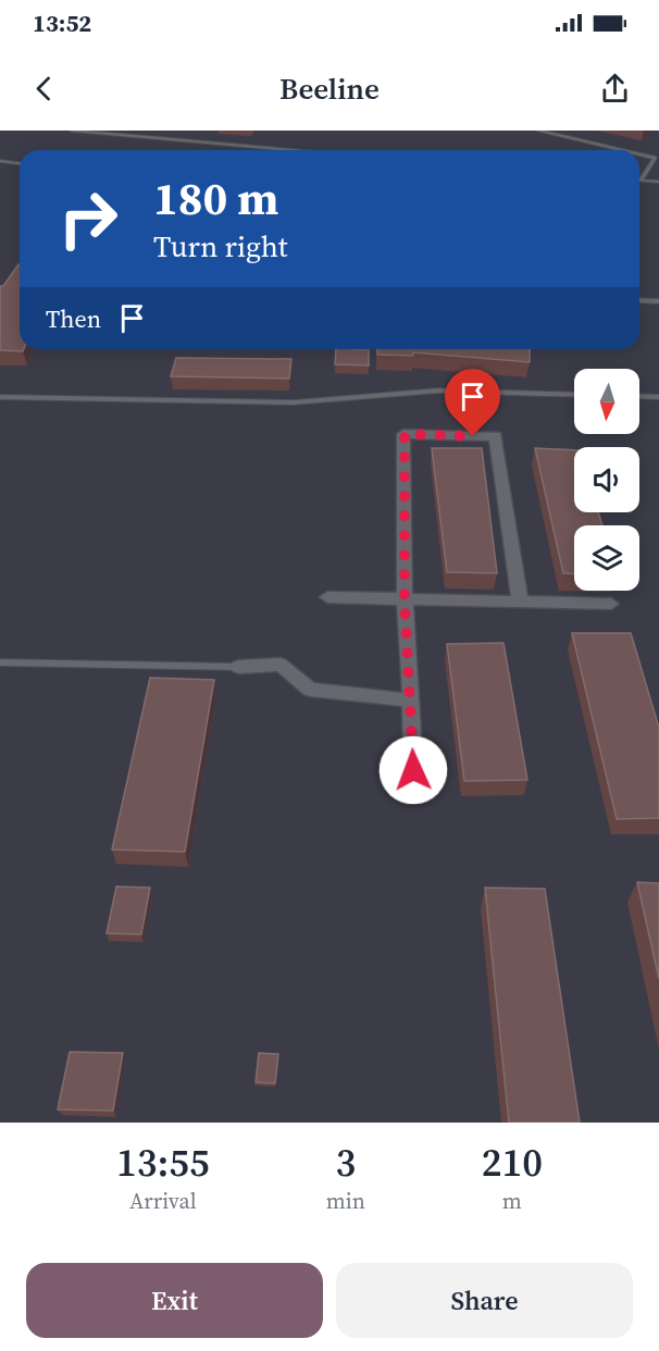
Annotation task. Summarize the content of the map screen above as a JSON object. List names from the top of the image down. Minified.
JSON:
{"north":"bottom","page":{"status":"13:52","header":"Beeline","turn":["180 m","Turn right"],"then":"Then","eta":["13:55","Arrival","3","min","210","m"],"buttons":["Exit","Share"]}}
